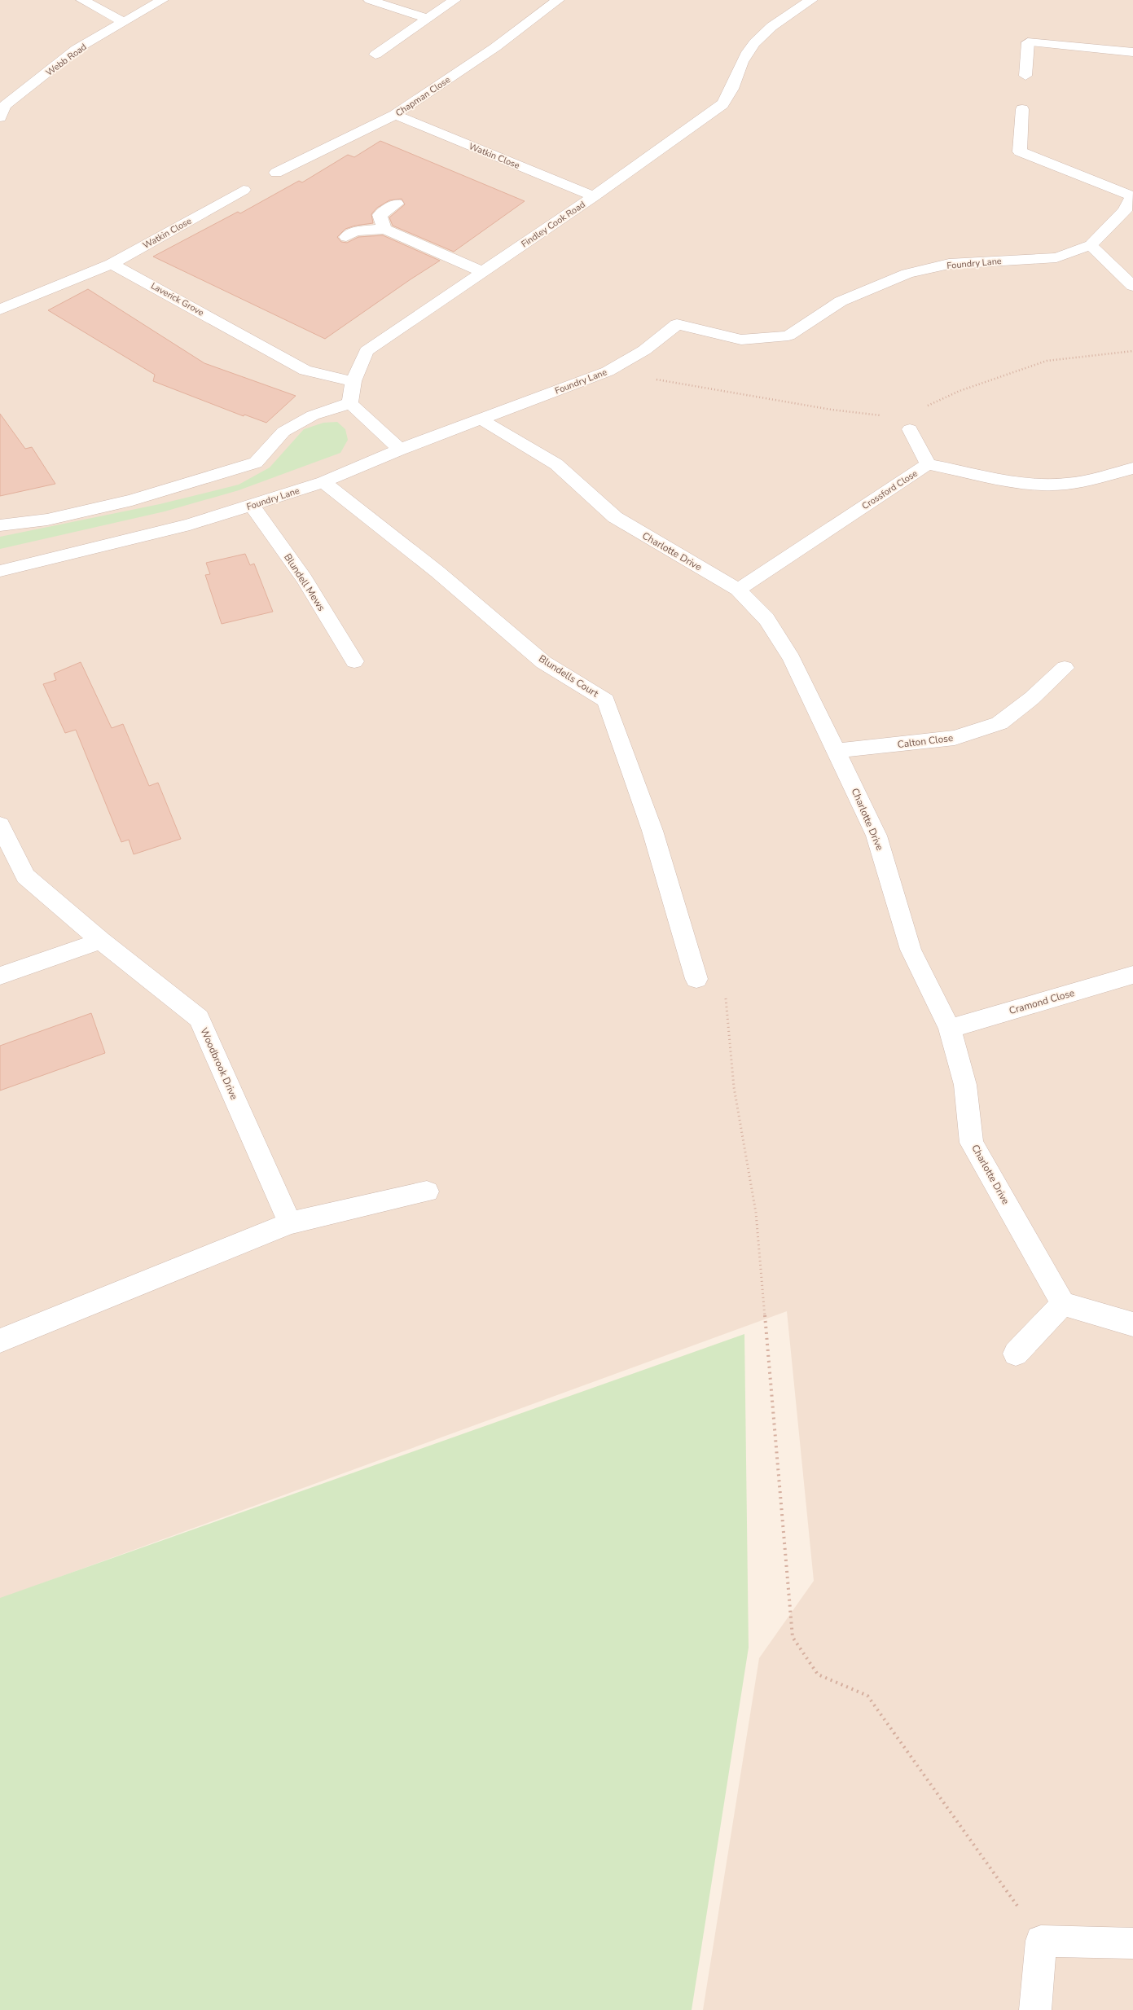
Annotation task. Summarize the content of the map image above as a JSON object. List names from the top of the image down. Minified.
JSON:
{"streets":{"street":["Webb Road","Chapman Close","Watkin Close","Findley Cook Road","Foundry Lane","Laverick Grove","Crossford Close","Charlotte Drive","Blundell Mews","Blundells Court","Calton Close","Cramond Close","Woodbrook Drive"]},"crossings":[["Chapman Close","Watkin Close"],["Watkin Close","Findley Cook Road"],["Watkin Close","Laverick Grove"],["Findley Cook Road","Laverick Grove"],["Foundry Lane","Charlotte Drive"],["Foundry Lane","Blundell Mews"],["Foundry Lane","Blundells Court"],["Crossford Close","Charlotte Drive"],["Charlotte Drive","Calton Close"],["Charlotte Drive","Cramond Close"]]}
